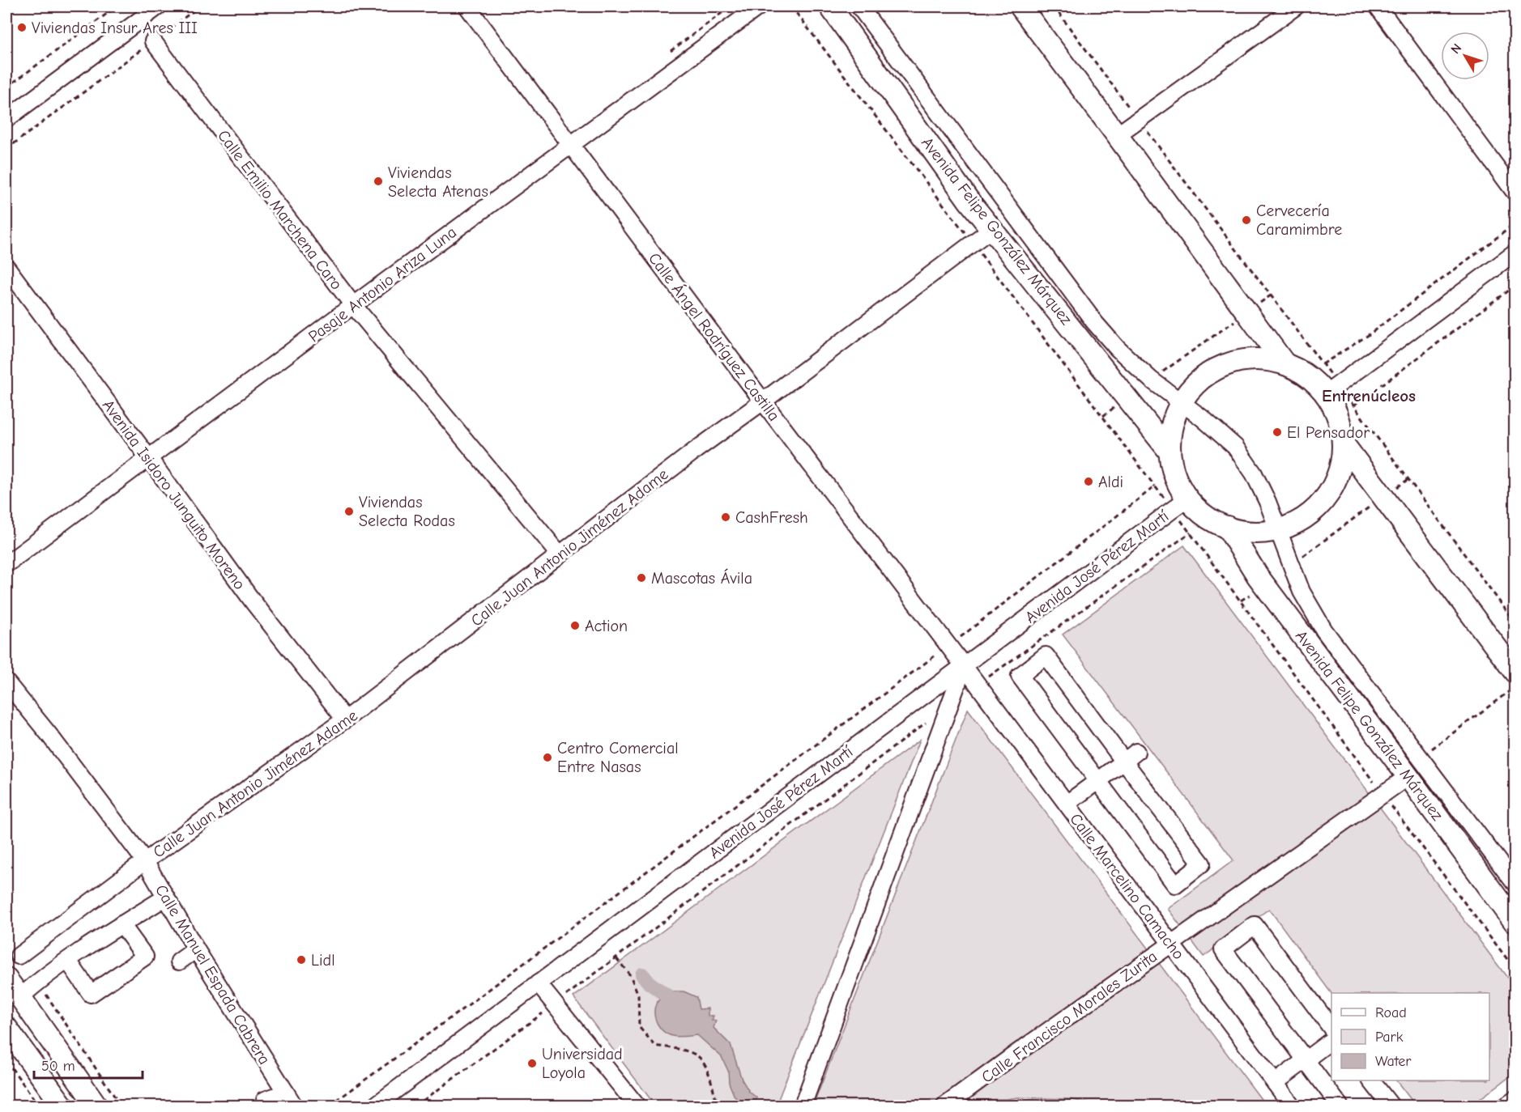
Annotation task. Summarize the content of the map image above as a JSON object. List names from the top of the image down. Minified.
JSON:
{"streets":{"main road":["Avenida Felipe González Márquez"],"street":["Calle Emilio Marchena Caro","Pasaje Antonio Ariza Luna","Calle Ángel Rodríguez Castilla","Avenida Isidoro Junguito Moreno","Calle Juan Antonio Jiménez Adame","Avenida José Pérez Martí","Calle Marcelino Camacho","Calle Manuel Espada Cabrera","Calle Francisco Morales Zurita"]},"crossings":[["Calle Emilio Marchena Caro","Pasaje Antonio Ariza Luna"],["Calle Emilio Marchena Caro","Calle Juan Antonio Jiménez Adame"],["Avenida Felipe González Márquez","Calle Juan Antonio Jiménez Adame"],["Avenida Felipe González Márquez","Calle Francisco Morales Zurita"],["Pasaje Antonio Ariza Luna","Calle Ángel Rodríguez Castilla"],["Pasaje Antonio Ariza Luna","Avenida Isidoro Junguito Moreno"],["Calle Ángel Rodríguez Castilla","Calle Juan Antonio Jiménez Adame"],["Calle Ángel Rodríguez Castilla","Avenida José Pérez Martí"],["Calle Ángel Rodríguez Castilla","Calle Marcelino Camacho"],["Avenida Isidoro Junguito Moreno","Calle Juan Antonio Jiménez Adame"],["Calle Juan Antonio Jiménez Adame","Calle Manuel Espada Cabrera"],["Avenida José Pérez Martí","Calle Marcelino Camacho"],["Calle Marcelino Camacho","Calle Francisco Morales Zurita"]],"districts":["Entrenúcleos"],"places":["Viviendas Insur Ares III","Viviendas Selecta Atenas","Cervecería Caramimbre","El Pensador","Aldi","Viviendas Selecta Rodas","CashFresh","Mascotas Ávila","Action","Centro Comercial Entre Nasas","Lidl","Universidad Loyola"],"legend":["Road","Park","Water"],"scale_bar":"50 m","north":"top left"}
